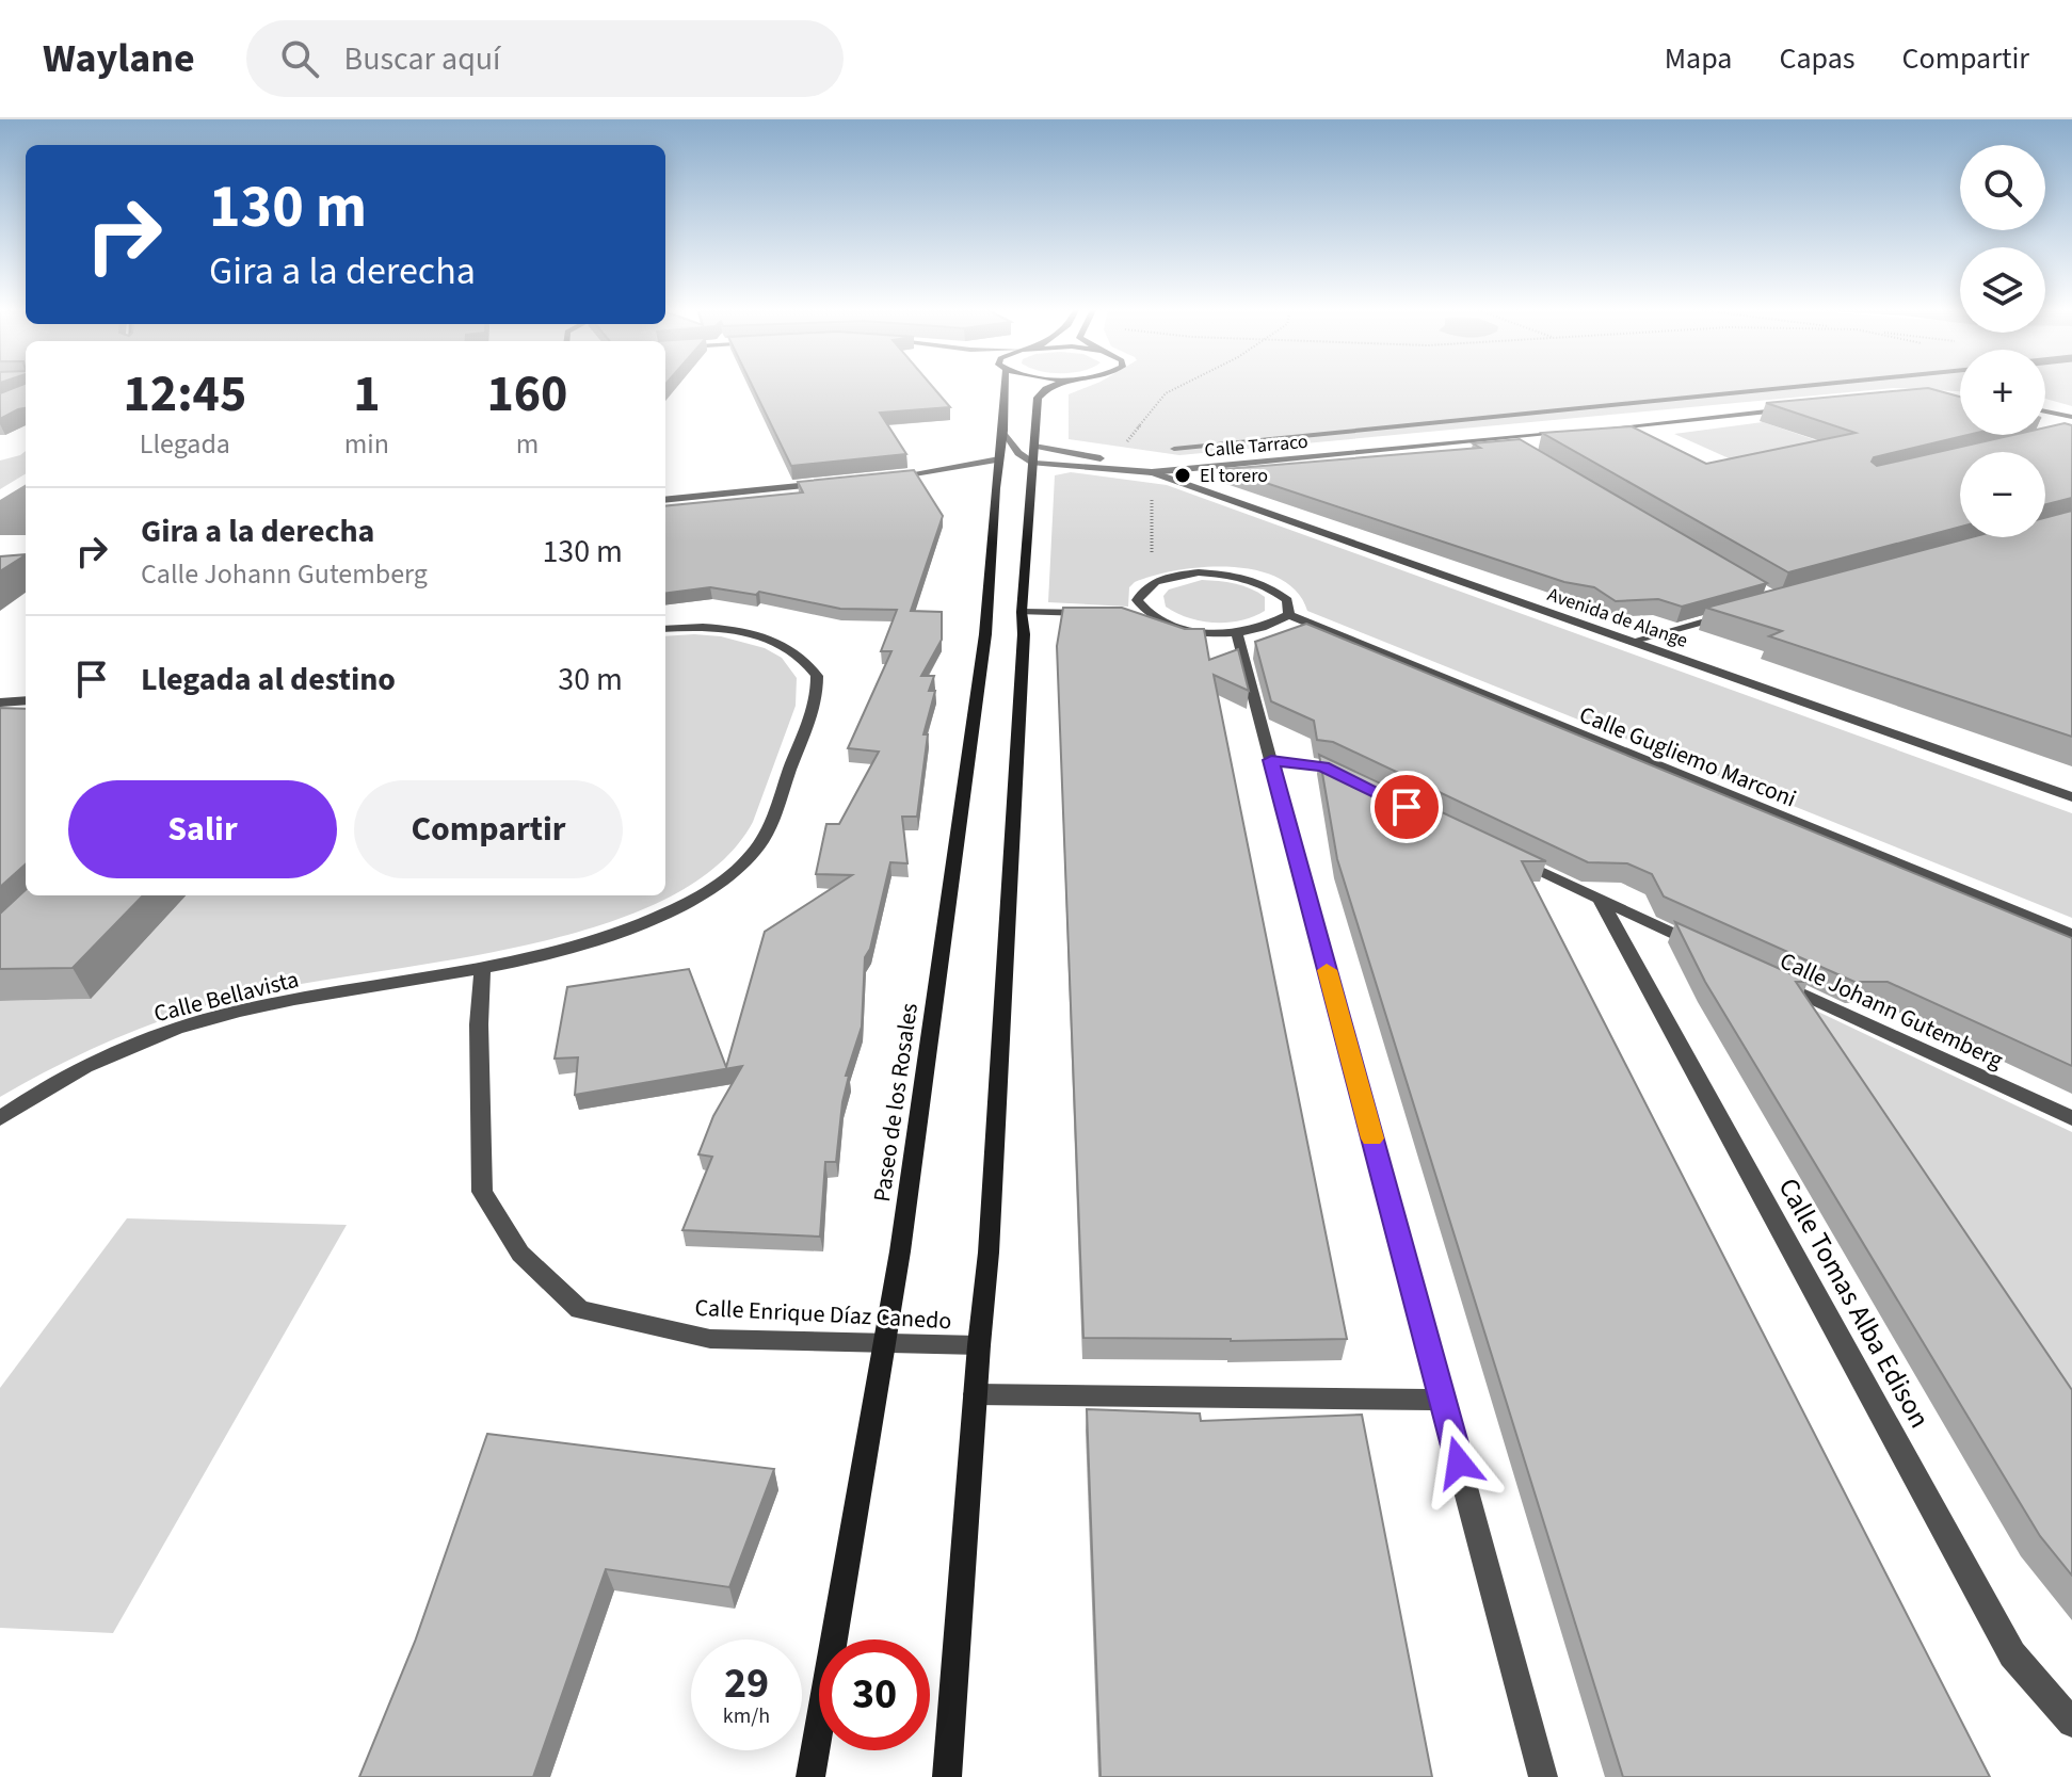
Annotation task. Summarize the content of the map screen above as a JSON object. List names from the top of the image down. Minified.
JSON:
{"streets":{"main road":["Paseo de los Rosales"],"street":["Calle Tarraco","Avenida de Alange","Calle Gugliemo Marconi","Calle Bellavista","Calle Johann Gutemberg","Calle Tomas Alba Edison","Calle Enrique Díaz Canedo"]},"crossings":[["Calle Tarraco","Avenida de Alange"],["Calle Bellavista","Calle Enrique Díaz Canedo"],["Paseo de los Rosales","Calle Enrique Díaz Canedo"]],"places":["El torero"],"page":{"header":"Waylane","search":"Buscar aquí","nav":["Mapa","Capas","Compartir"],"map_buttons":["+","−"],"turn":["130 m","Gira a la derecha"],"eta":["12:45","Llegada","1","min","160","m"],"list":[{"name":"Gira a la derecha","note":"Calle Johann Gutemberg","value":"130 m"},{"name":"Llegada al destino","value":"30 m"}],"buttons":["Salir","Compartir"],"speed":"29 km/h","limit":"30"}}
